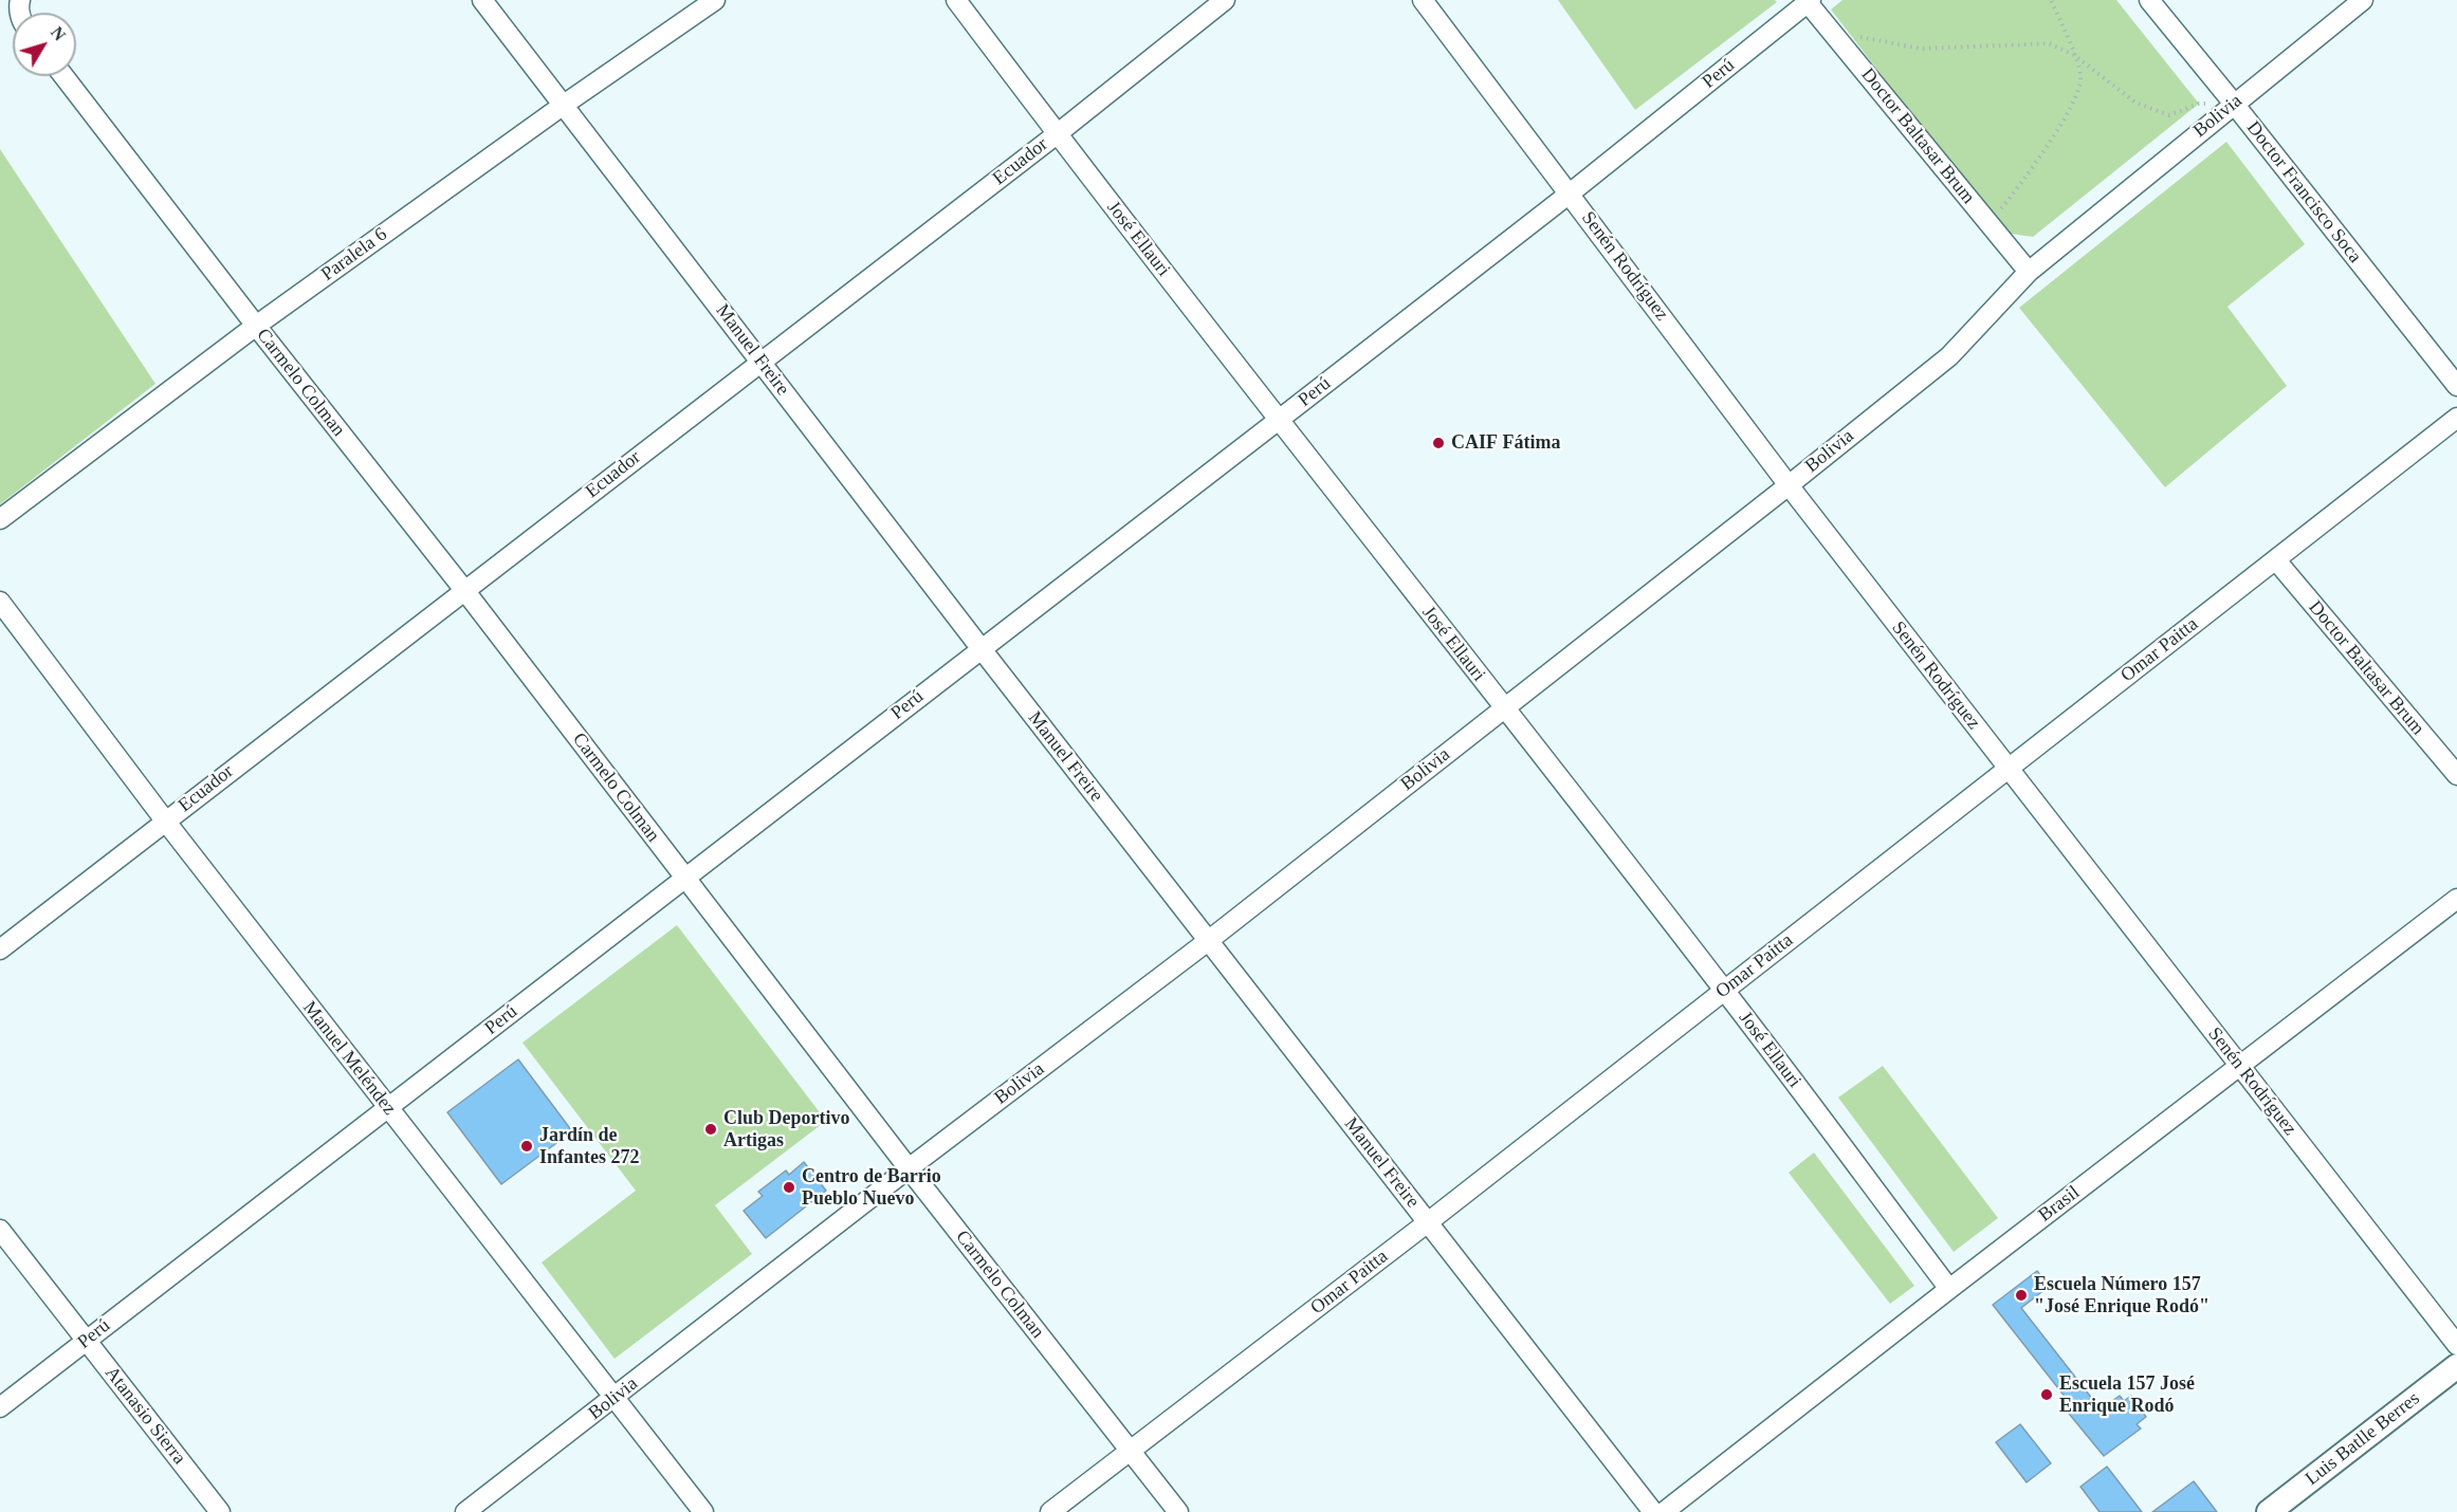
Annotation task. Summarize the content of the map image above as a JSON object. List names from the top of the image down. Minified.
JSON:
{"streets":{"street":["Perú","Bolivia","Doctor Baltasar Brum","Ecuador","Doctor Francisco Soca","José Ellauri","Paralela 6","Senén Rodríguez","Manuel Freire","Carmelo Colman","Omar Paitta","Manuel Meléndez","Brasil","Atanasio Sierra","Luis Batlle Berres"]},"crossings":[["Perú","Doctor Baltasar Brum"],["Perú","José Ellauri"],["Perú","Senén Rodríguez"],["Perú","Manuel Freire"],["Perú","Carmelo Colman"],["Perú","Manuel Meléndez"],["Perú","Atanasio Sierra"],["Bolivia","Doctor Baltasar Brum"],["Bolivia","Doctor Francisco Soca"],["Bolivia","José Ellauri"],["Bolivia","Senén Rodríguez"],["Bolivia","Manuel Freire"],["Bolivia","Carmelo Colman"],["Bolivia","Manuel Meléndez"],["Doctor Baltasar Brum","Omar Paitta"],["Ecuador","José Ellauri"],["Ecuador","Manuel Freire"],["Ecuador","Carmelo Colman"],["Ecuador","Manuel Meléndez"],["José Ellauri","Omar Paitta"],["José Ellauri","Brasil"],["Paralela 6","Manuel Freire"],["Paralela 6","Carmelo Colman"],["Senén Rodríguez","Omar Paitta"],["Senén Rodríguez","Brasil"],["Manuel Freire","Omar Paitta"],["Carmelo Colman","Omar Paitta"]],"places":["CAIF Fátima","Club Deportivo Artigas","Jardín de Infantes 272","Centro de Barrio Pueblo Nuevo","Escuela Número 157 \"José Enrique Rodó\"","Escuela 157 José Enrique Rodó"],"north":"top right"}
